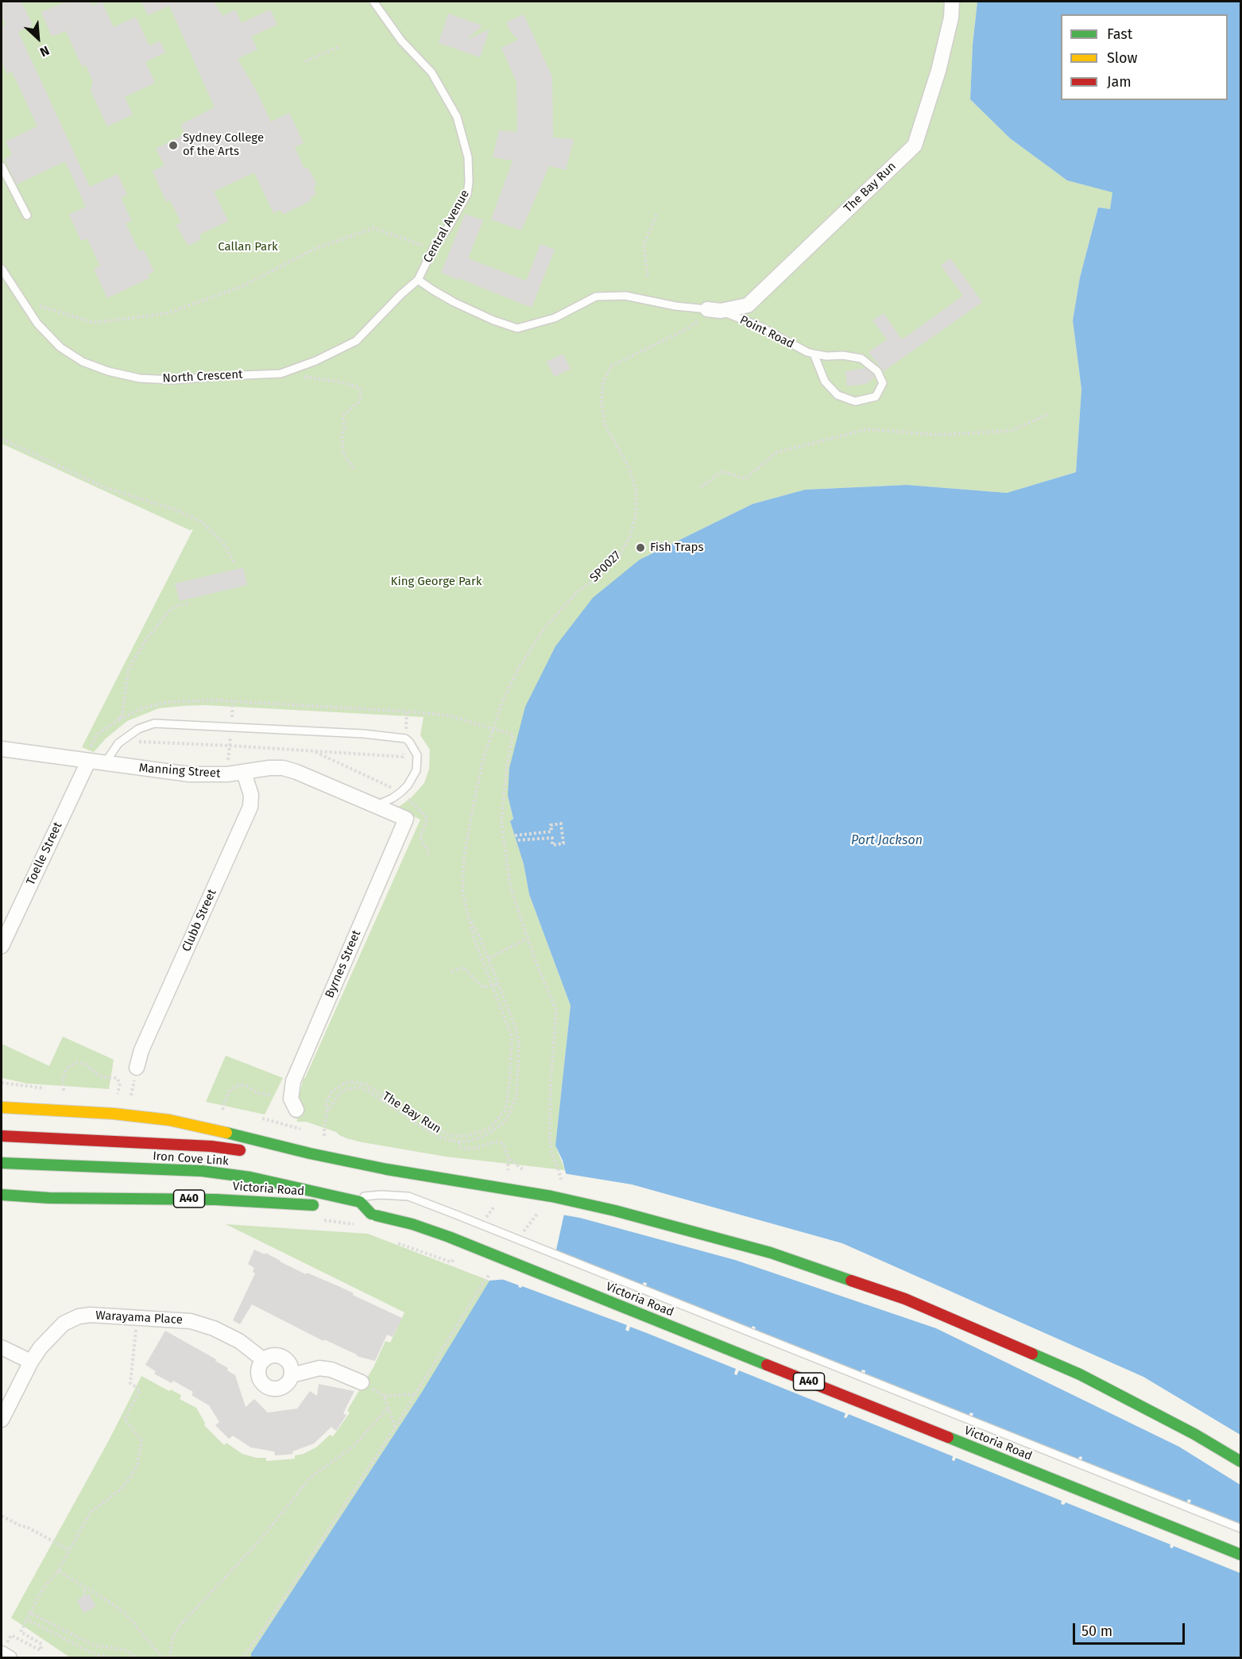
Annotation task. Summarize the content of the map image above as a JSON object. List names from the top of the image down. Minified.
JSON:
{"streets":{"highway":["Iron Cove Link","Victoria Road","A40"],"street":["The Bay Run","Manning Street","Toelle Street","Clubb Street","Byrnes Street","Warayama Place"],"lane":["Central Avenue","Point Road","North Crescent"],"path":["SP0027"]},"crossings":[["The Bay Run","Point Road"],["The Bay Run","SP0027"],["Central Avenue","Point Road"],["Central Avenue","North Crescent"],["Point Road","North Crescent"],["Point Road","SP0027"],["Manning Street","Toelle Street"],["Manning Street","Clubb Street"],["Manning Street","Byrnes Street"],["Iron Cove Link","Victoria Road"]],"water":["Port Jackson"],"parks":["Callan Park","King George Park"],"places":["Sydney College of the Arts","Fish Traps"],"legend":["Fast","Slow","Jam"],"scale_bar":"50 m","north":"bottom right"}
